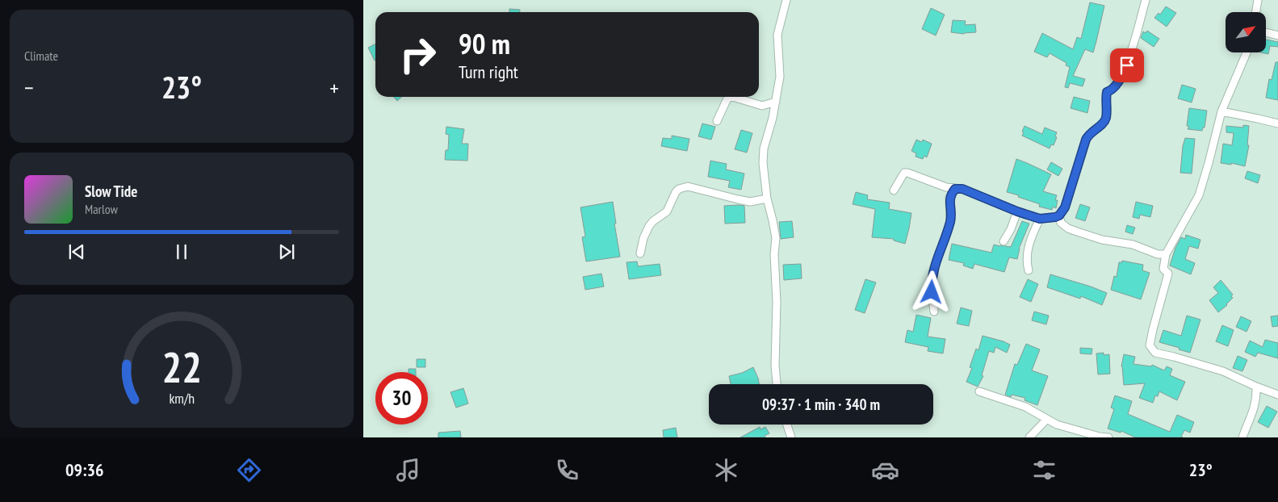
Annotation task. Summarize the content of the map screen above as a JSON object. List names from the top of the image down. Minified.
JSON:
{"north":"top right","page":{"tile":"Climate","turn":["90 m","Turn right"],"heat":["−","23°","+"],"song":["Slow Tide","Marlow"],"limit":"30","trip":"09:37 · 1 min · 340 m","tabs":["09:36","23°"],"gauge":["22","km/h"]}}
